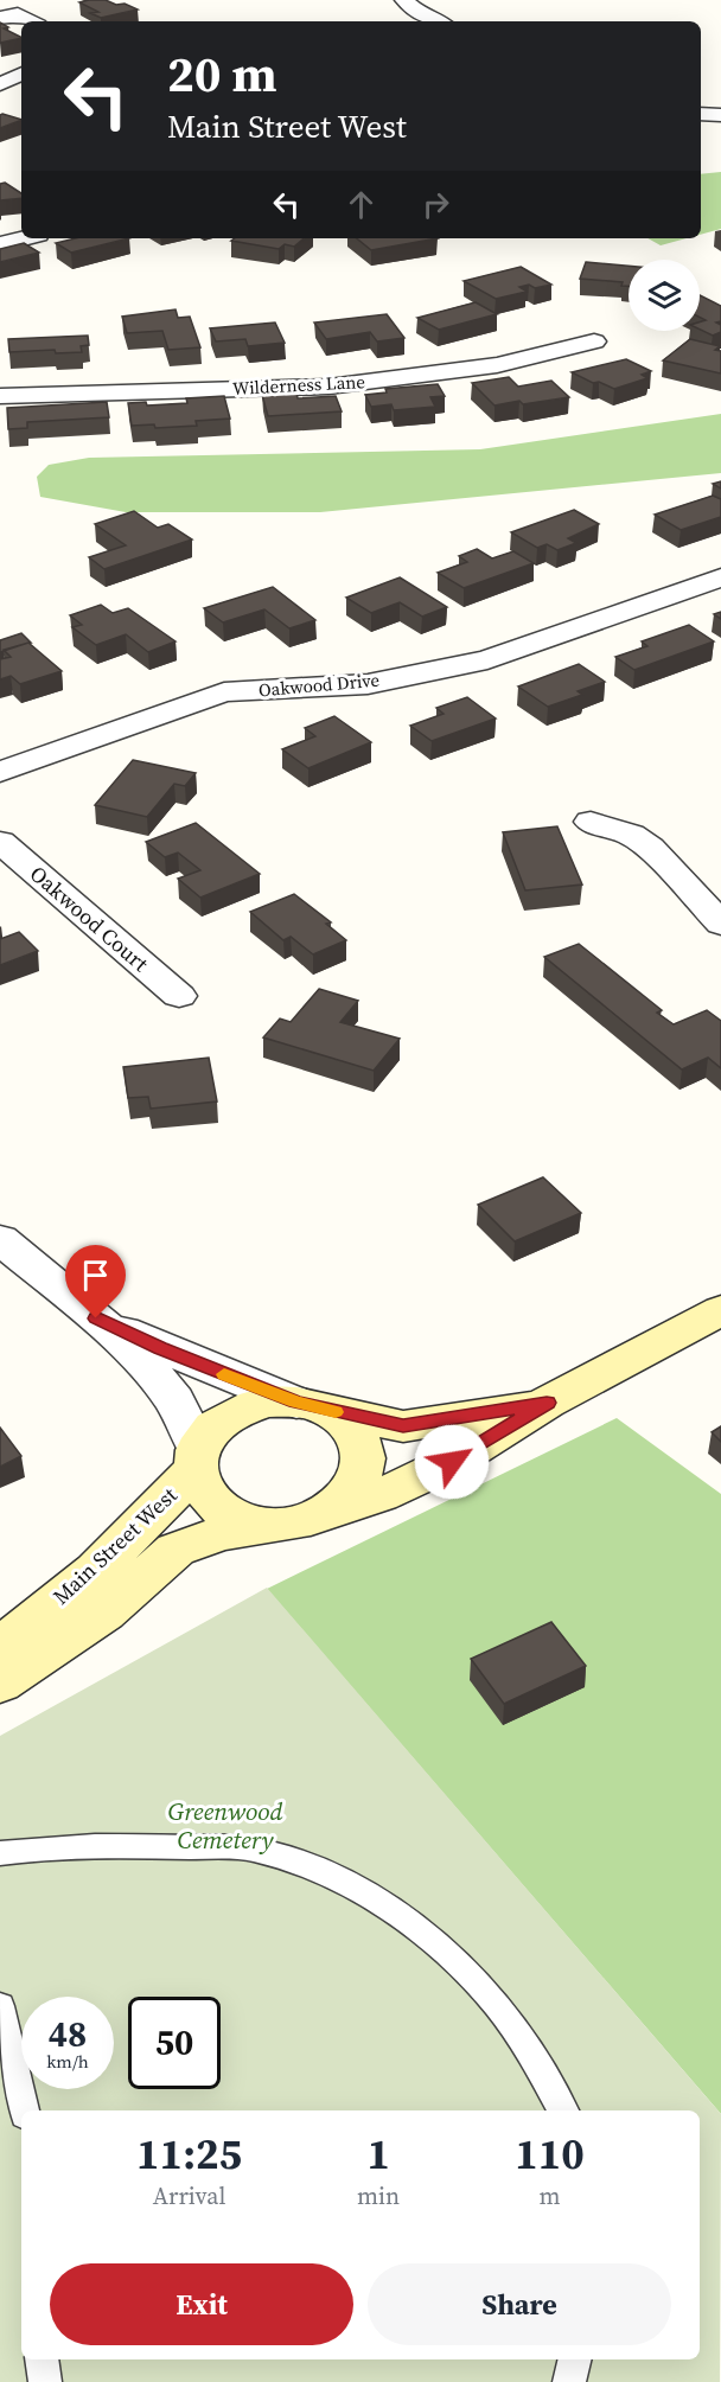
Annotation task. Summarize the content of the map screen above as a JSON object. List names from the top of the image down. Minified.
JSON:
{"streets":{"main road":["Main Street West"],"street":["Wilderness Lane","Oakwood Drive","Oakwood Court"]},"parks":["Greenwood Cemetery"],"page":{"turn":["20 m","Main Street West"],"speed":"48 km/h","limit":"50","eta":["11:25","Arrival","1","min","110","m"],"buttons":["Exit","Share"]}}
